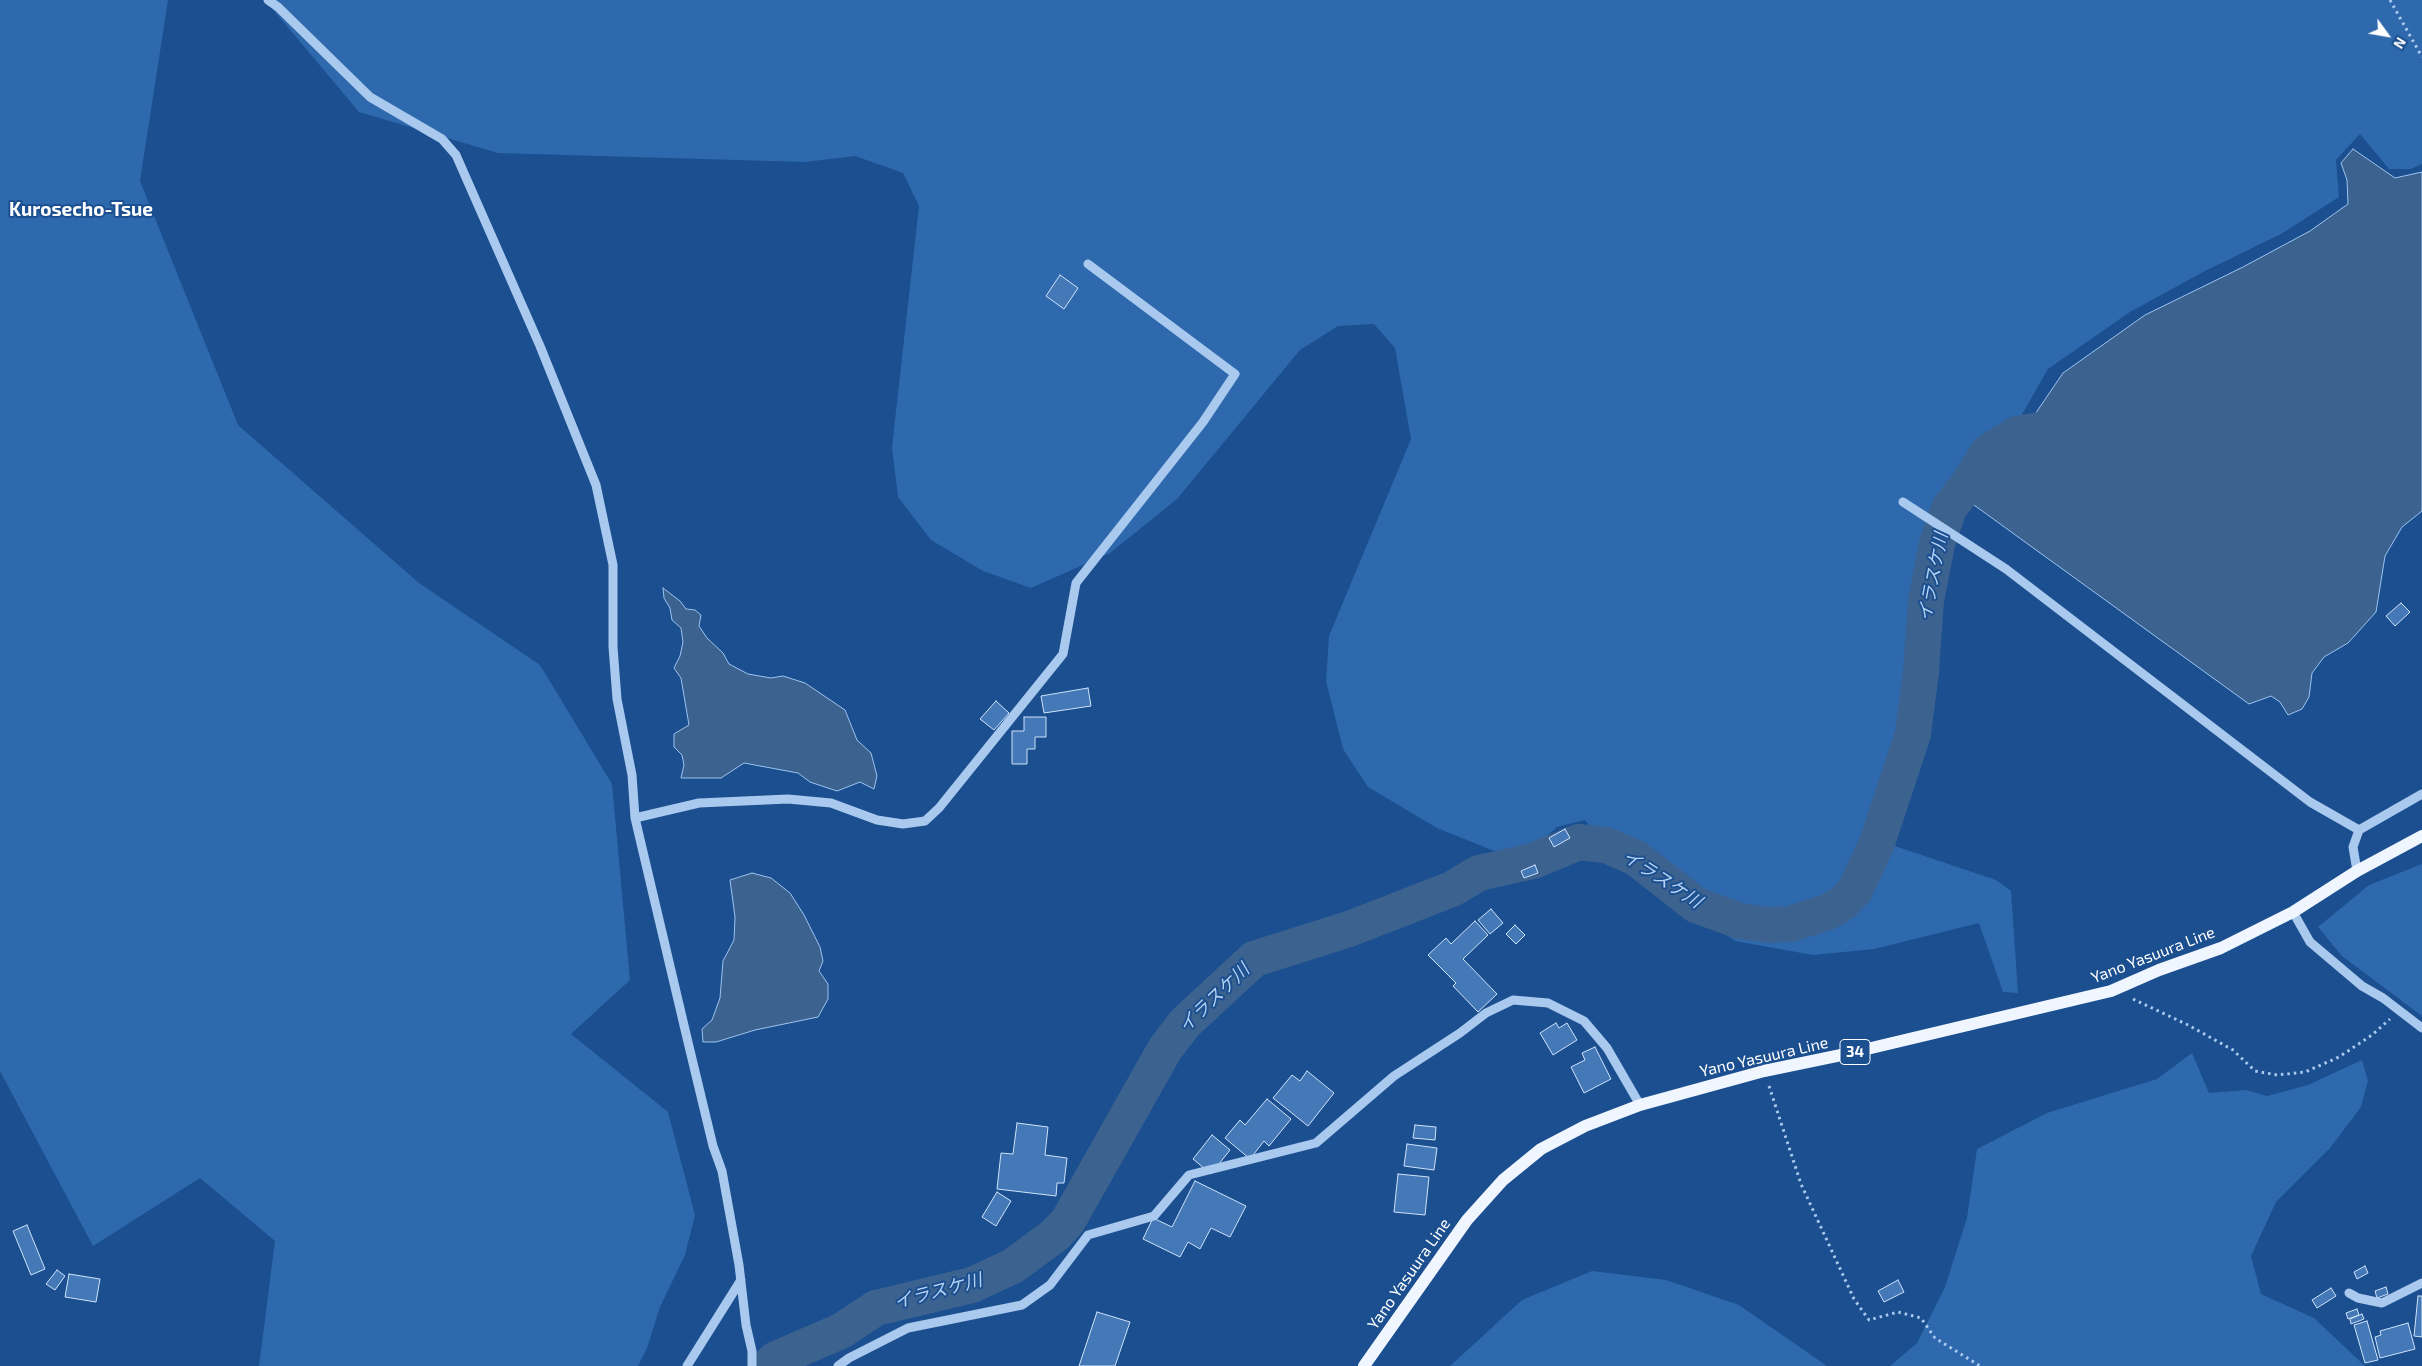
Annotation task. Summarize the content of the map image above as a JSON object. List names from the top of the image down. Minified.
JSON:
{"streets":{"main road":["Yano Yasuura Line","34"]},"districts":["Kurosecho-Tsue"],"water":["イラスケ川"],"north":"bottom right"}
